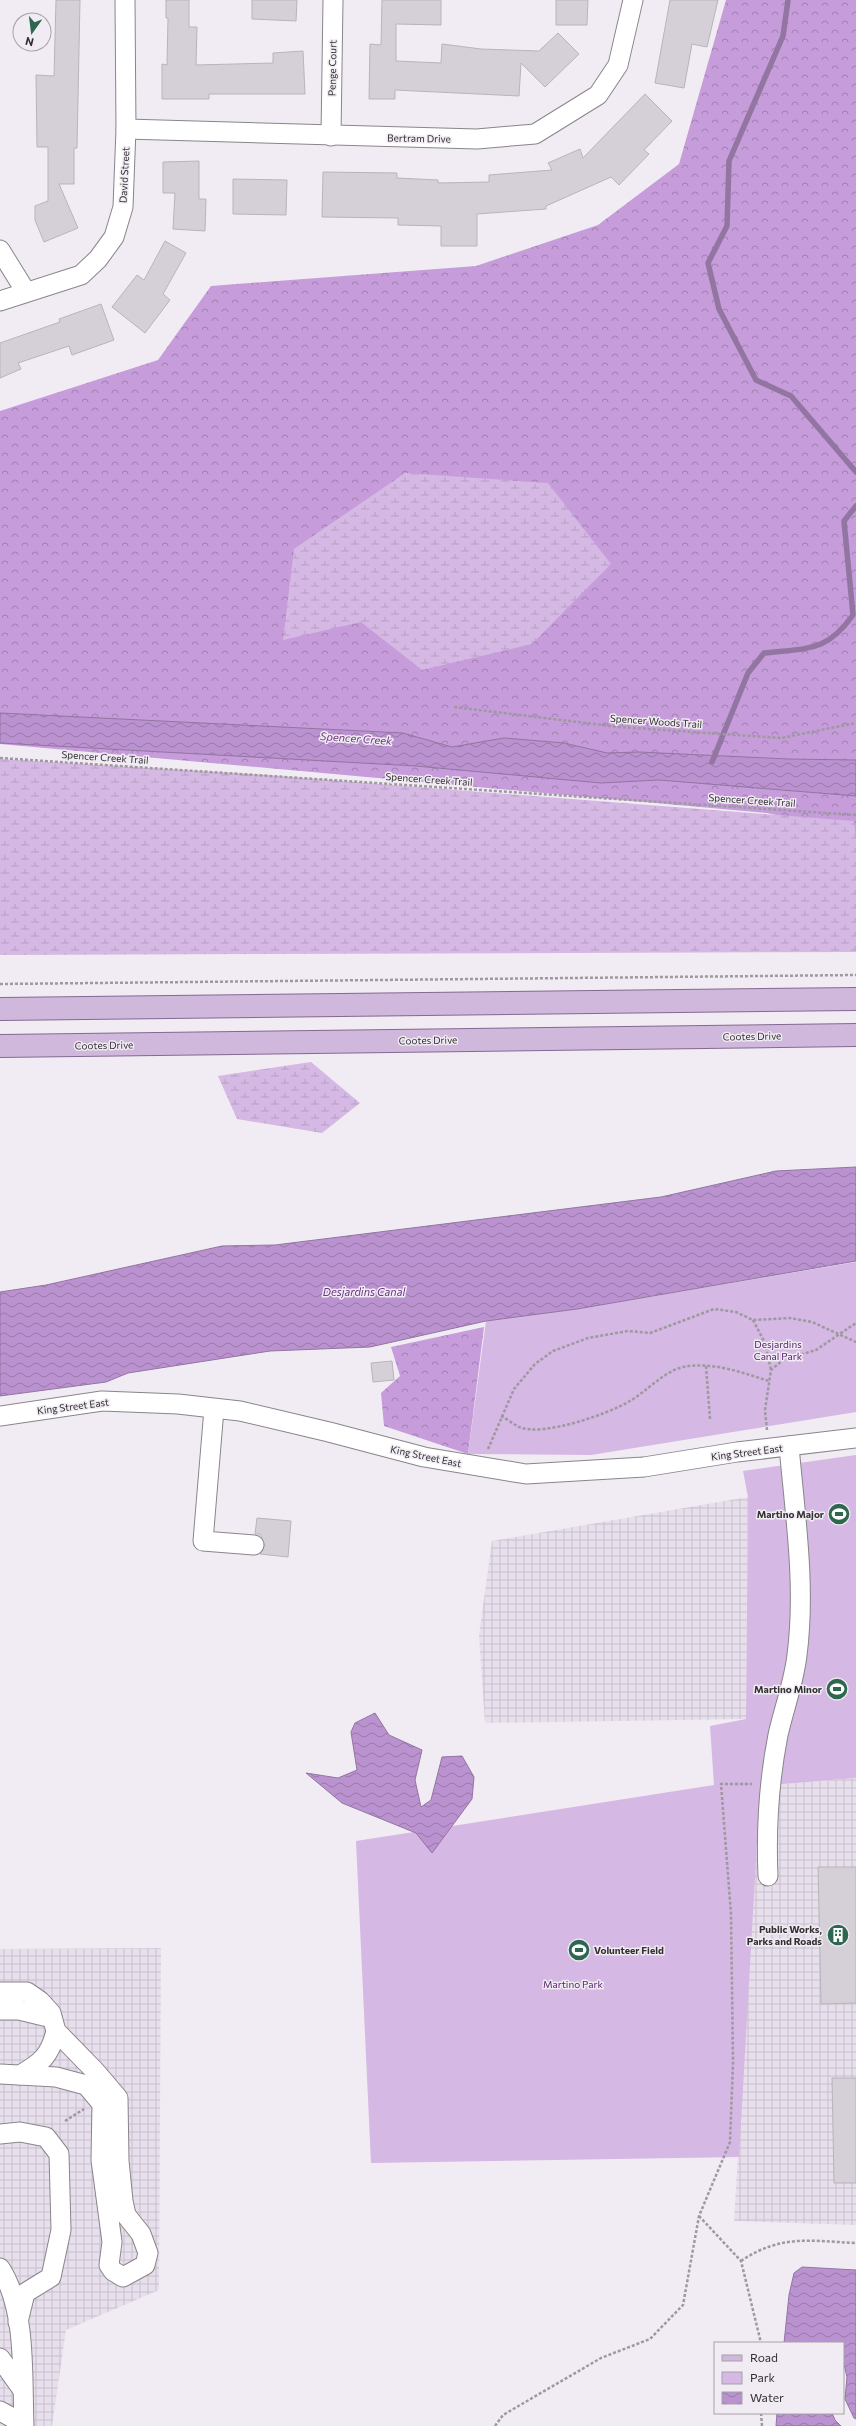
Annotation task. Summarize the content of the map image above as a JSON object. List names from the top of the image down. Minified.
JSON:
{"streets":{"main road":["Cootes Drive"],"street":["Penge Court","Bertram Drive","David Street","King Street East"],"path":["Spencer Woods Trail","Spencer Creek Trail"]},"crossings":[["Penge Court","Bertram Drive"],["Bertram Drive","David Street"]],"water":["Spencer Creek","Desjardins Canal"],"parks":["Desjardins Canal Park","Martino Park"],"places":{"sports":["Martino Major","Martino Minor","Volunteer Field"],"building":["Public Works, Parks and Roads"]},"legend":["Road","Park","Water"],"north":"bottom"}
